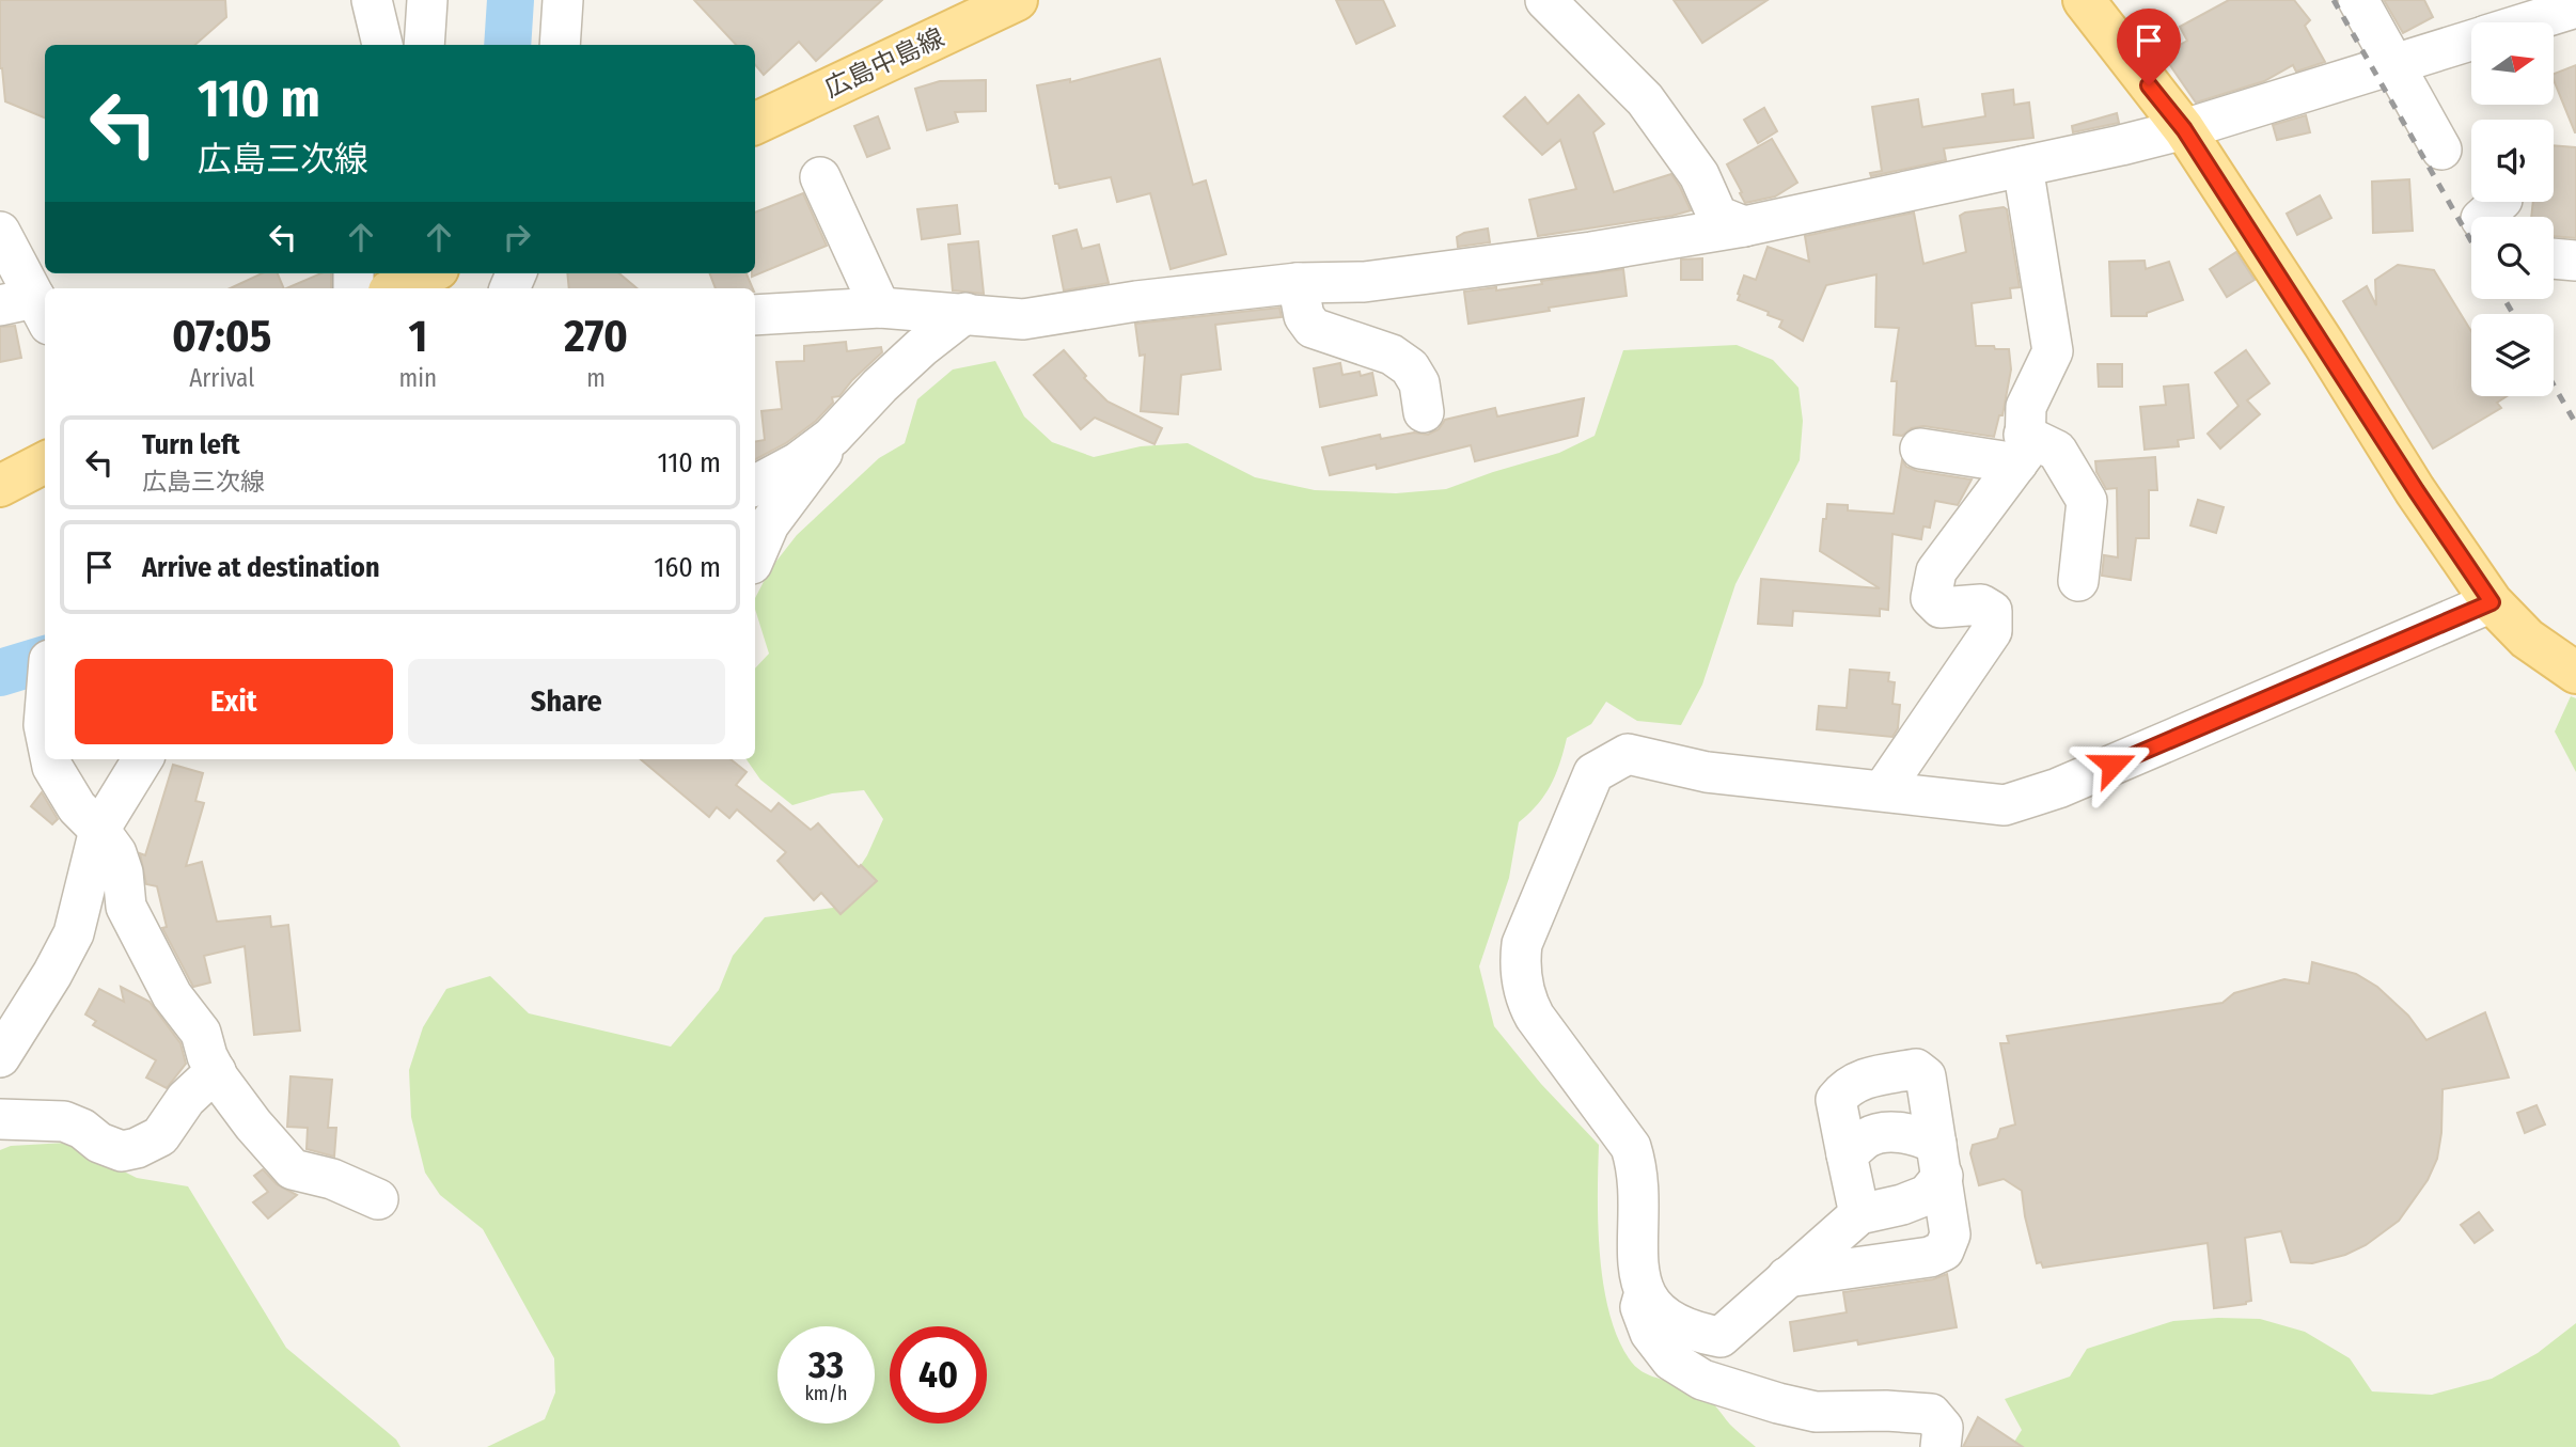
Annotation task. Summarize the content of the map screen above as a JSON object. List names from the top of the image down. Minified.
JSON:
{"streets":{"main road":["広島中島線"]},"north":"right","page":{"turn":["110 m","広島三次線"],"eta":["07:05","Arrival","1","min","270","m"],"list":[{"name":"Turn left","note":"広島三次線","value":"110 m"},{"name":"Arrive at destination","value":"160 m"}],"buttons":["Exit","Share"],"speed":"33 km/h","limit":"40"}}
